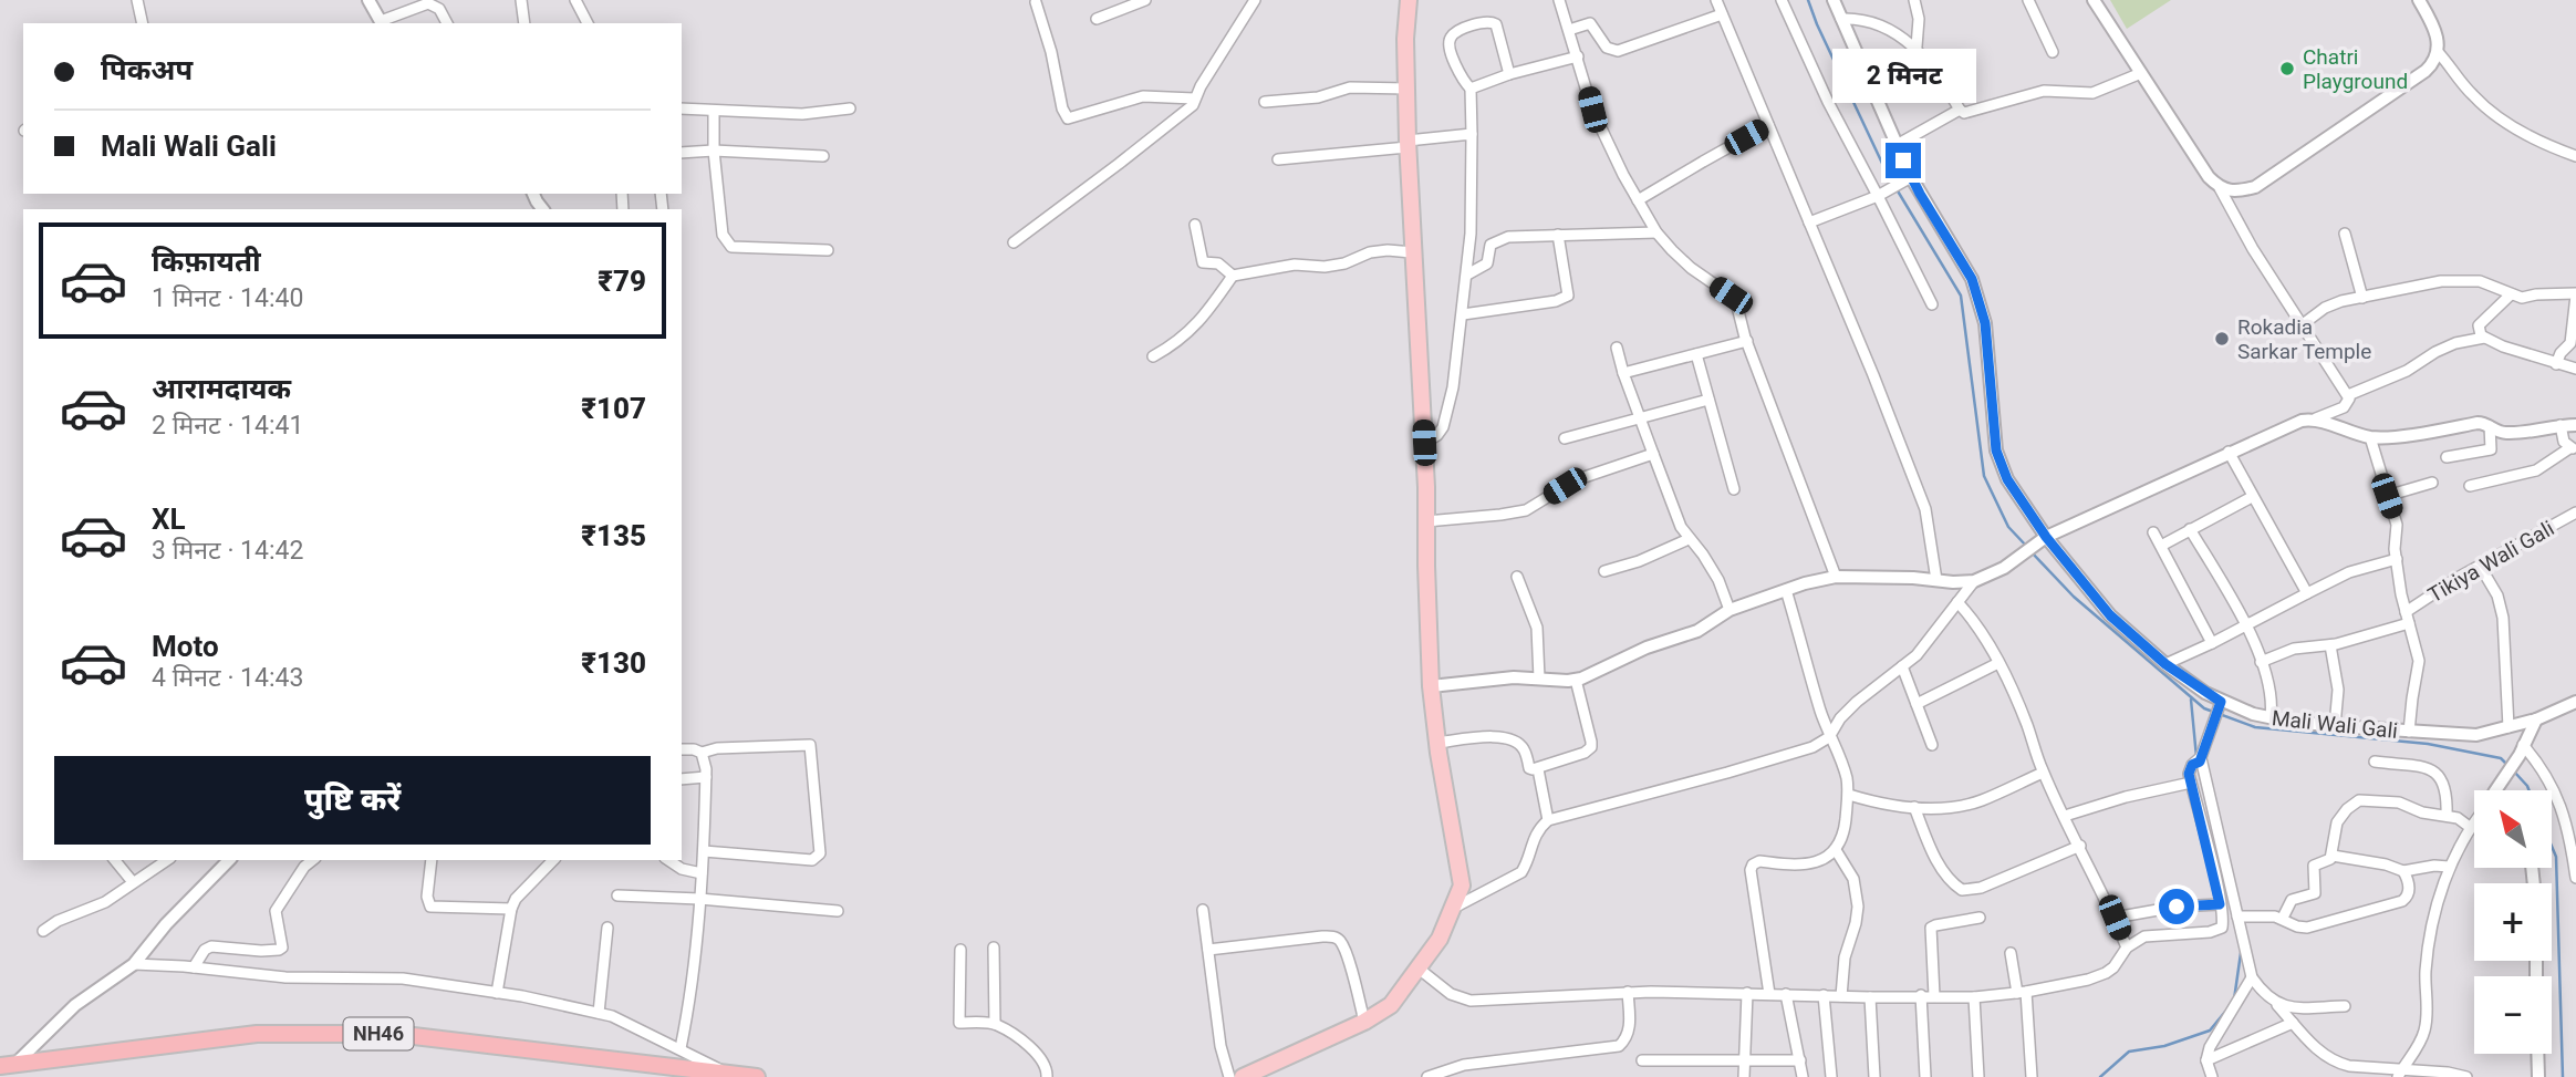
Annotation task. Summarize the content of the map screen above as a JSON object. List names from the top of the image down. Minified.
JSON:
{"streets":{"highway":["NH46"],"street":["Tikiya Wali Gali","Mali Wali Gali"]},"places":["Chatri Playground","Rokadia Sarkar Temple"],"north":"top left","page":{"banner":["पिकअप","Mali Wali Gali"],"bubble":"2 मिनट","list":[{"name":"किफ़ायती","note":"1 मिनट · 14:40","value":"₹79"},{"name":"आरामदायक","note":"2 मिनट · 14:41","value":"₹107"},{"name":"XL","note":"3 मिनट · 14:42","value":"₹135"},{"name":"Moto","note":"4 मिनट · 14:43","value":"₹130"}],"buttons":"पुष्टि करें","map_buttons":["+","−"]}}
